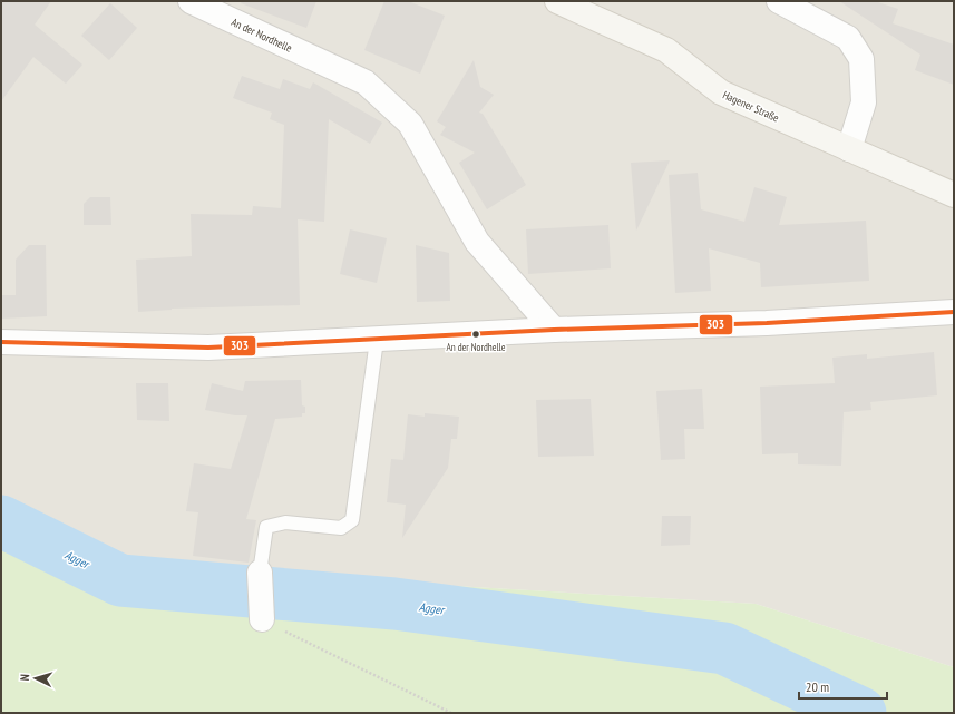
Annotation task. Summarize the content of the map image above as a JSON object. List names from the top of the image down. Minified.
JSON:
{"streets":{"main road":["Hagener Straße"],"street":["An der Nordhelle"]},"water":["Agger"],"places":["An der Nordhelle"],"lines":["transit line 303"],"scale_bar":"20 m","north":"left"}
